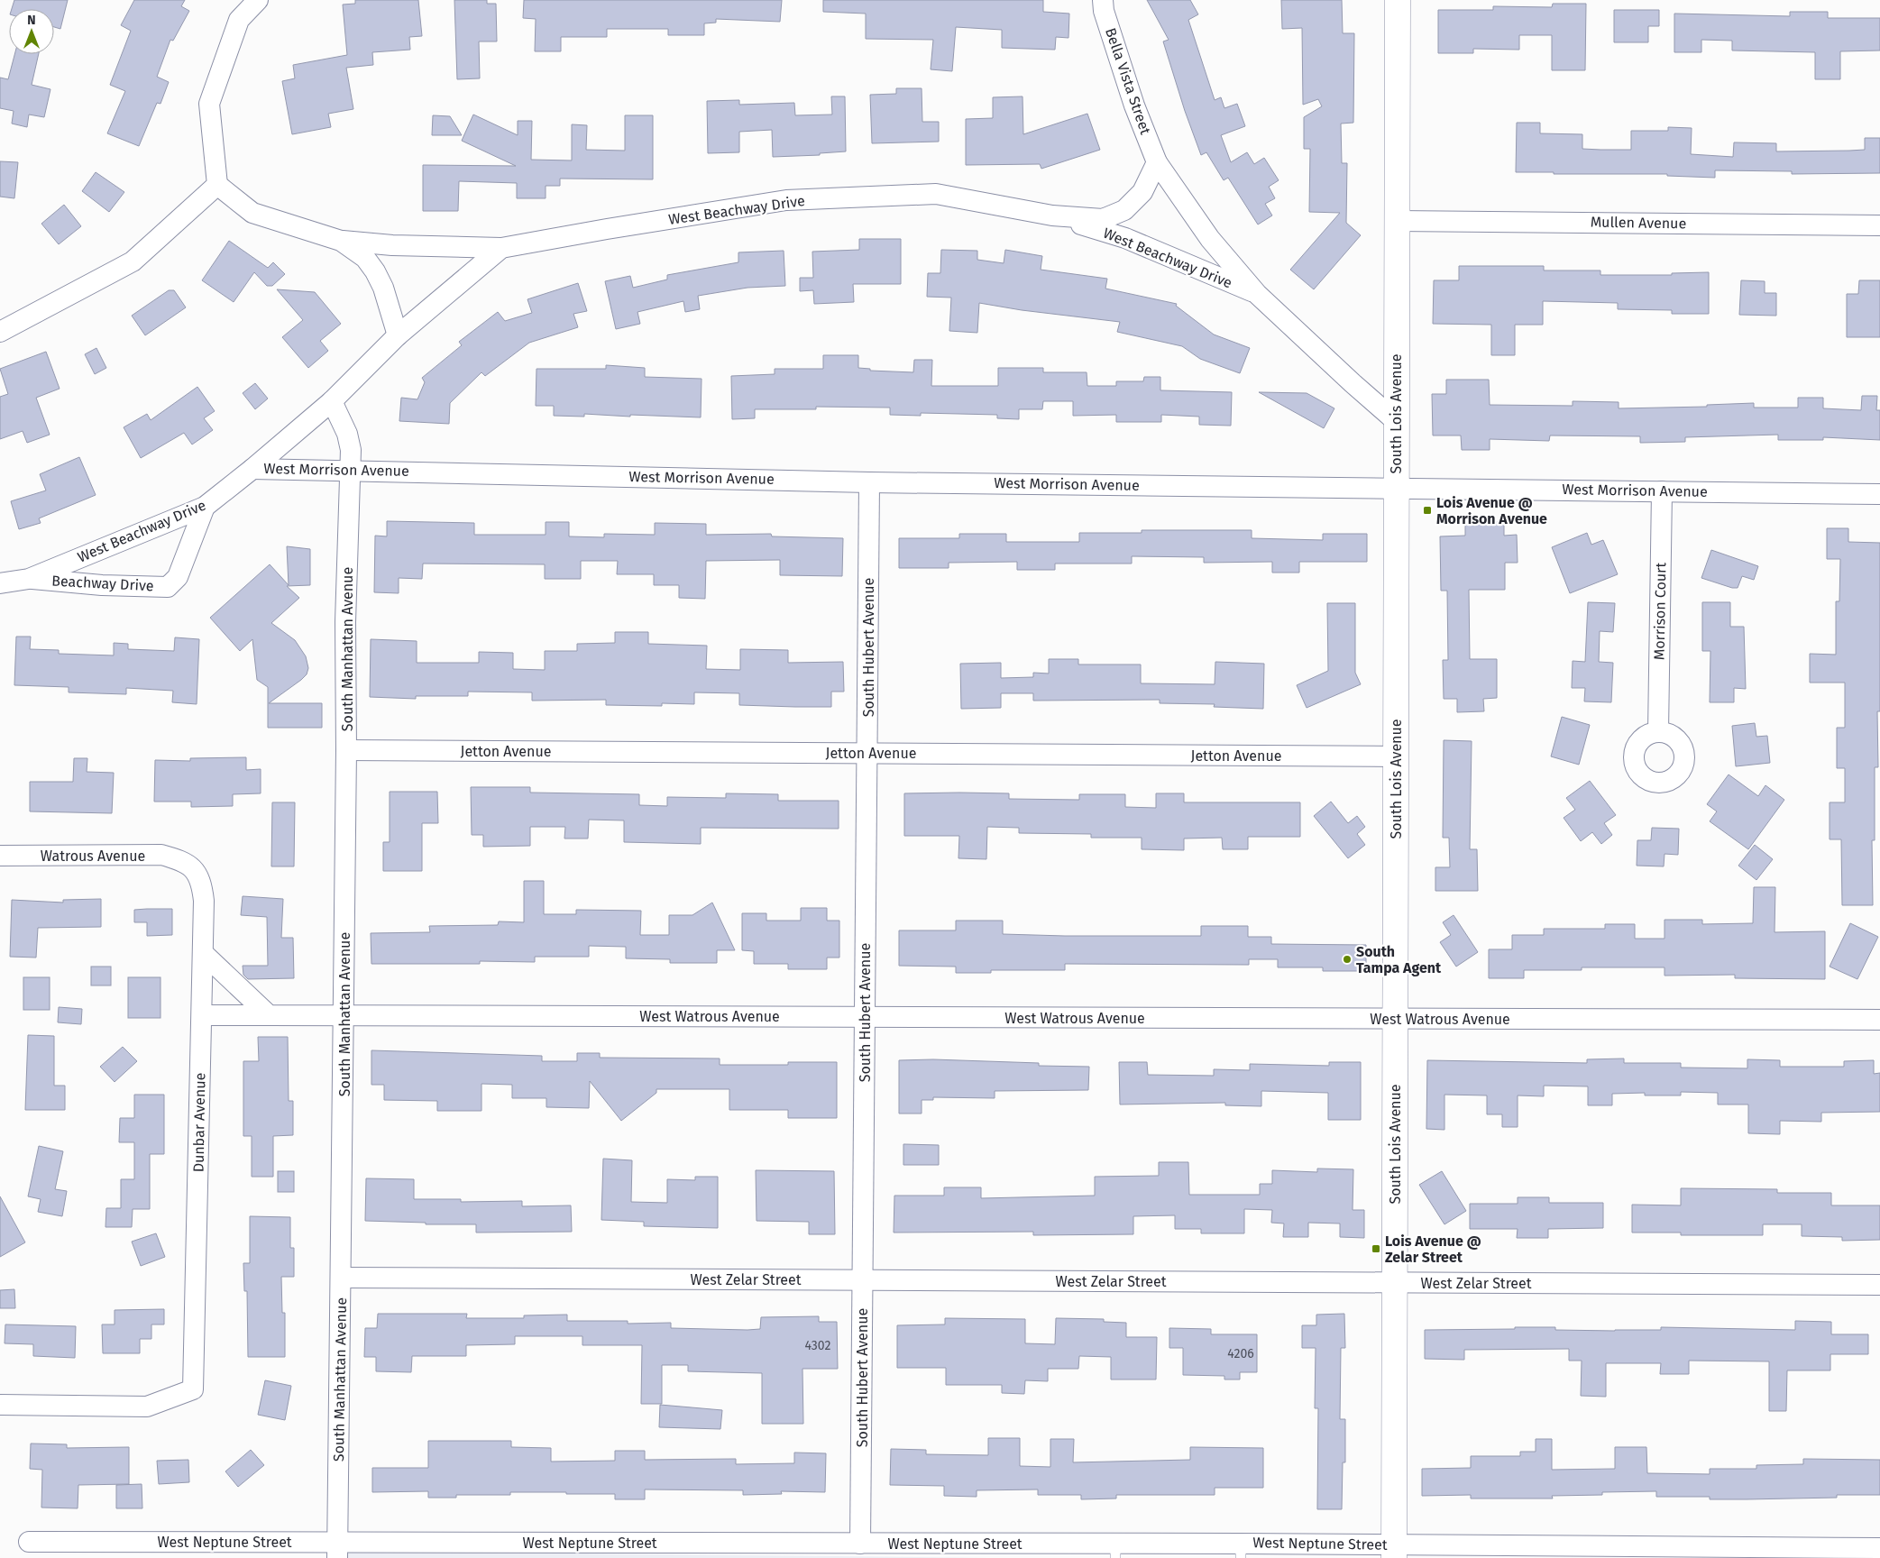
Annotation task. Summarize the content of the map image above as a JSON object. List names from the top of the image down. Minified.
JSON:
{"streets":{"street":["Bella Vista Street","West Beachway Drive","Mullen Avenue","South Lois Avenue","West Morrison Avenue","Beachway Drive","Morrison Court","South Hubert Avenue","South Manhattan Avenue","Jetton Avenue","Watrous Avenue","West Watrous Avenue","Dunbar Avenue","West Zelar Street","West Neptune Street"]},"crossings":[["Bella Vista Street","West Beachway Drive"],["West Beachway Drive","South Lois Avenue"],["West Beachway Drive","West Morrison Avenue"],["West Beachway Drive","Beachway Drive"],["Mullen Avenue","South Lois Avenue"],["South Lois Avenue","West Morrison Avenue"],["South Lois Avenue","Jetton Avenue"],["South Lois Avenue","West Watrous Avenue"],["South Lois Avenue","West Zelar Street"],["South Lois Avenue","West Neptune Street"],["West Morrison Avenue","Morrison Court"],["West Morrison Avenue","South Hubert Avenue"],["West Morrison Avenue","South Manhattan Avenue"],["South Hubert Avenue","Jetton Avenue"],["South Hubert Avenue","West Watrous Avenue"],["South Hubert Avenue","West Zelar Street"],["South Hubert Avenue","West Neptune Street"],["South Manhattan Avenue","Jetton Avenue"],["South Manhattan Avenue","West Watrous Avenue"],["South Manhattan Avenue","West Zelar Street"],["South Manhattan Avenue","West Neptune Street"],["Watrous Avenue","Dunbar Avenue"],["West Watrous Avenue","Dunbar Avenue"]],"places":{"transit":["Lois Avenue @ Morrison Avenue","Lois Avenue @ Zelar Street"],"other":["South Tampa Agent"]},"house_numbers":["4302","4206"],"north":"top"}
